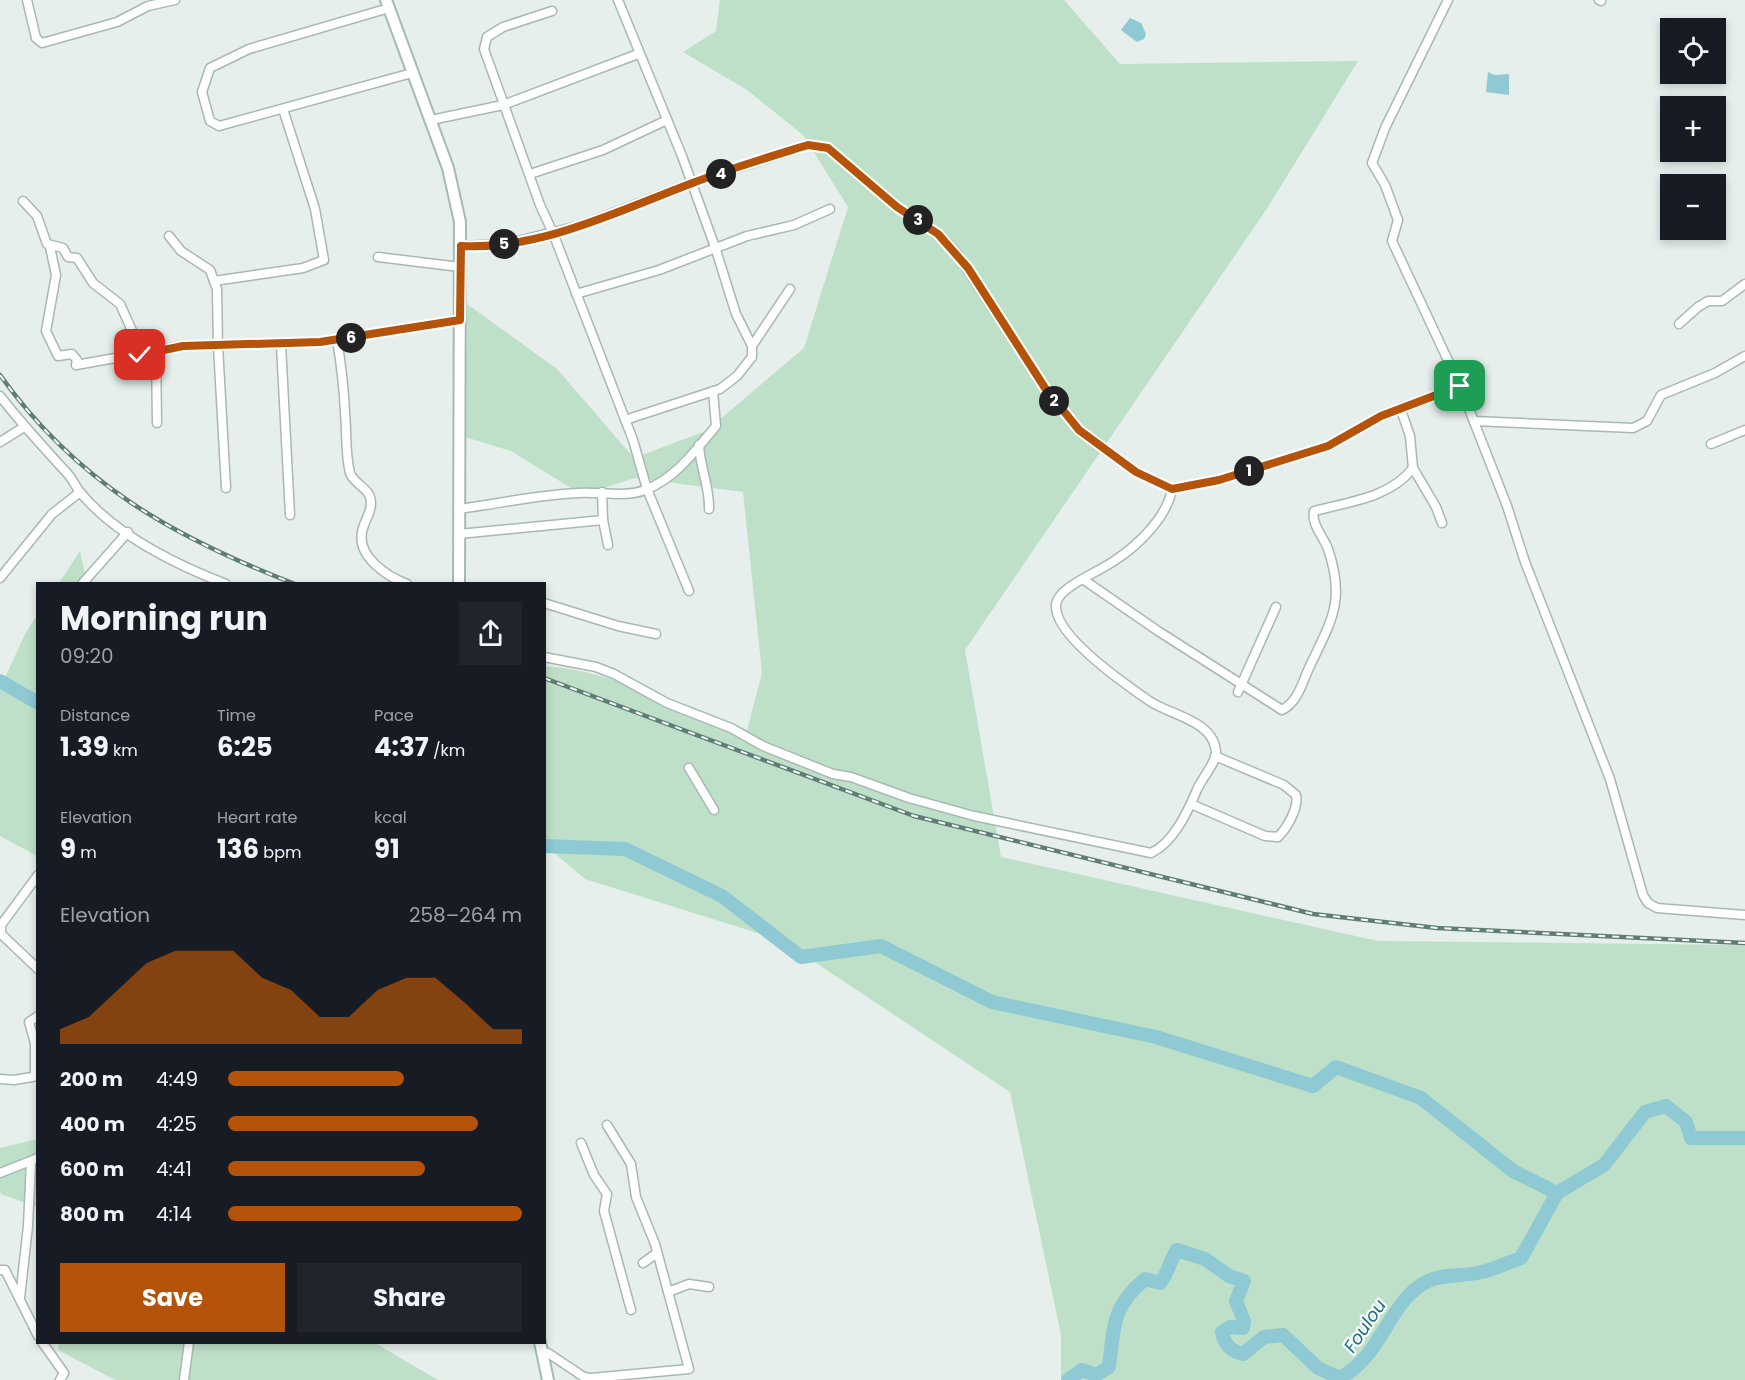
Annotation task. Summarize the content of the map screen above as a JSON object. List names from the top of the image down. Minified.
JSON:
{"water":["Foulou"],"page":{"map_buttons":["+","−"],"pins":["4","3","5","6","2","1"],"heading":["Morning run","09:20"],"stats":[["Distance","1.39 km"],["Time","6:25"],["Pace","4:37 /km"],["Elevation","9 m"],["Heart rate","136 bpm"],["kcal","91"]],"chart":["Elevation","258–264 m"],"list":[{"name":"200 m","note":"4:49"},{"name":"400 m","note":"4:25"},{"name":"600 m","note":"4:41"},{"name":"800 m","note":"4:14"}],"buttons":["Save","Share"]}}
